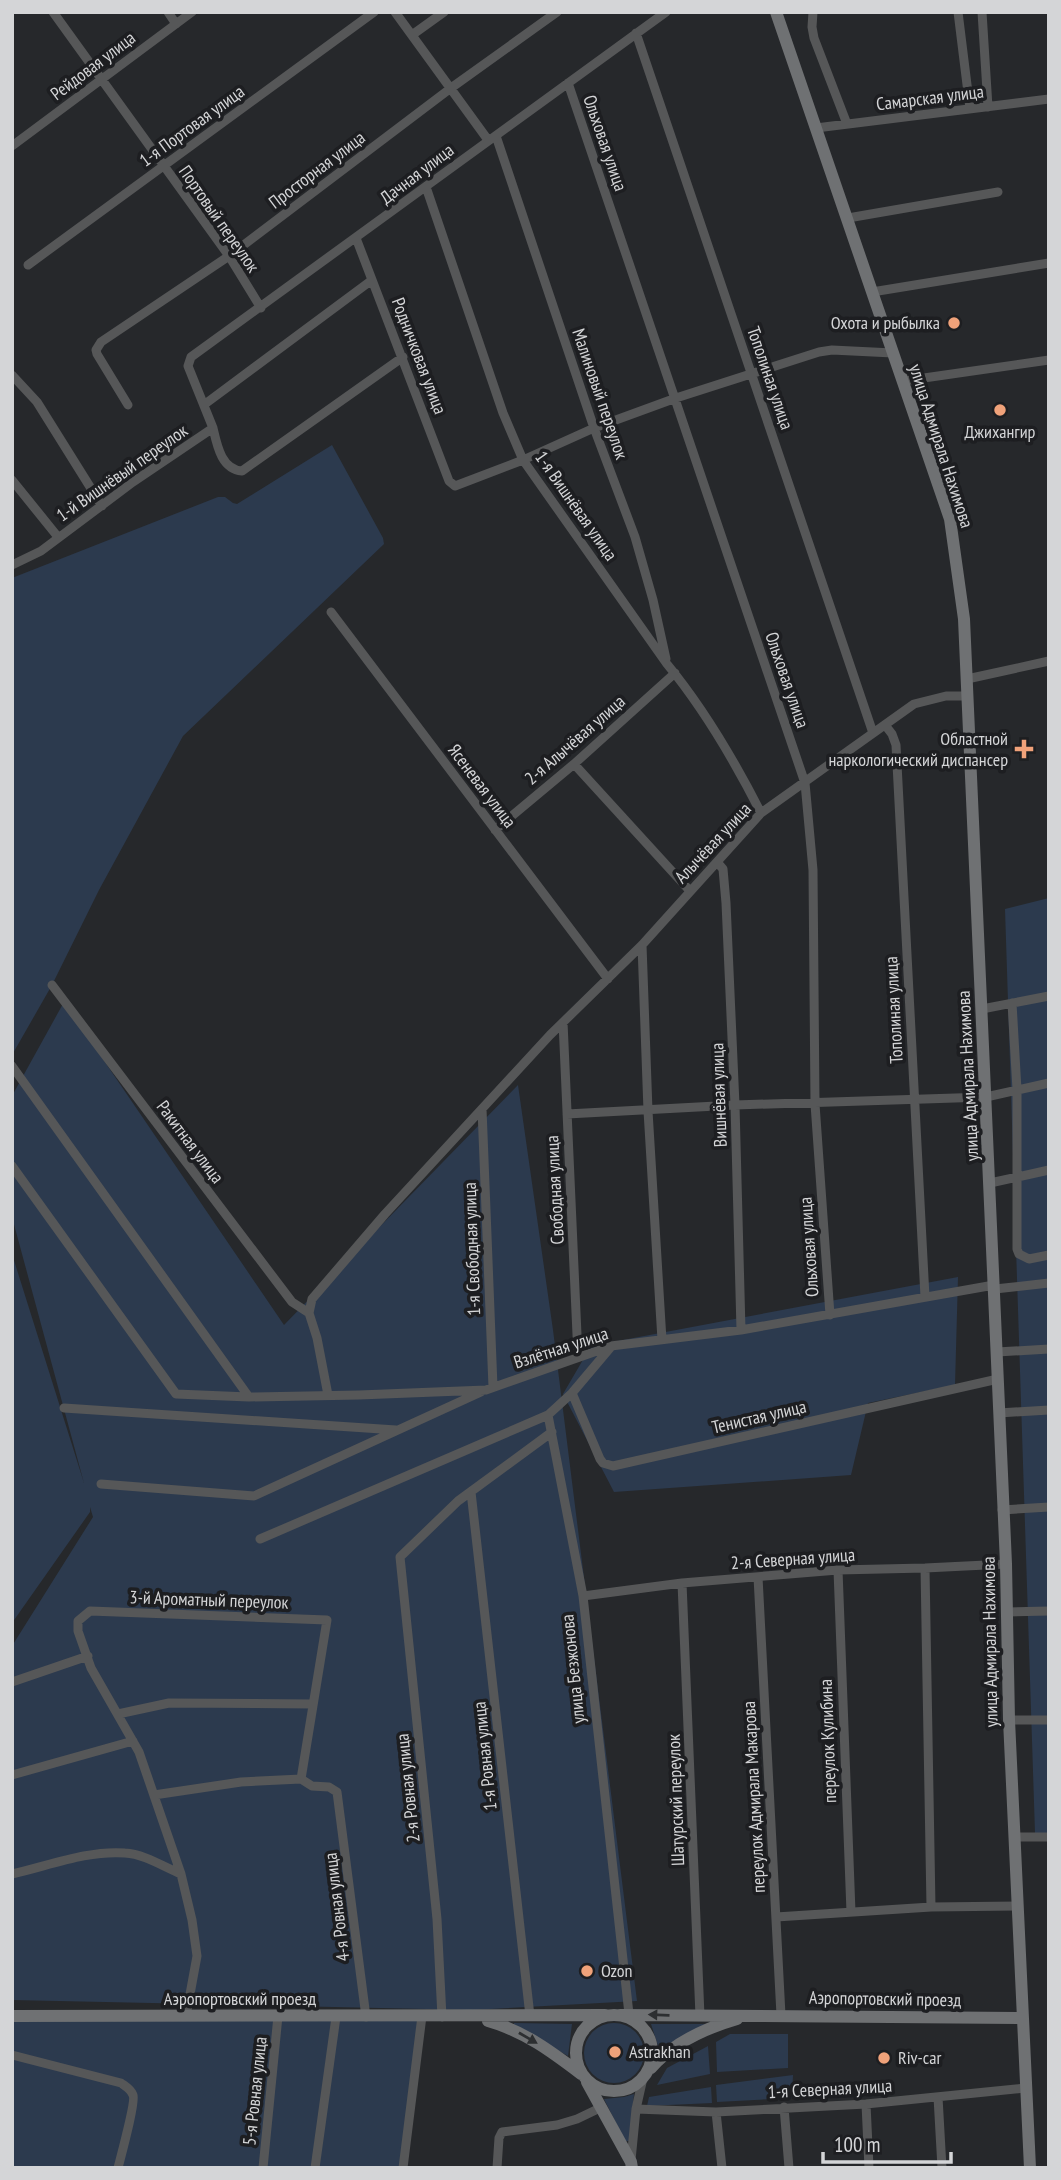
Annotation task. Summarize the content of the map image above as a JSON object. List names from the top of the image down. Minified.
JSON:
{"streets":{"main road":["улица Адмирала Нахимова","Аэропортовский проезд"],"street":["Рейдовая улица","Самарская улица","1-я Портовая улица","Ольховая улица","Просторная улица","Дачная улица","Портовый переулок","Родничковая улица","Тополиная улица","Малиновый переулок","1-й Вишнёвый переулок","1-я Вишнёвая улица","2-я Алычёвая улица","Ясеневая улица","Алычёвая улица","Вишнёвая улица","Ракитная улица","Свободная улица","1-я Свободная улица","Взлётная улица","Тенистая улица","2-я Северная улица","3-й Ароматный переулок","улица Безжонова","переулок Кулибина","1-я Ровная улица","2-я Ровная улица","переулок Адмирала Макарова","Шатурский переулок","4-я Ровная улица","1-я Северная улица","5-я Ровная улица"]},"crossings":[["Рейдовая улица","Портовый переулок"],["Самарская улица","улица Адмирала Нахимова"],["1-я Портовая улица","Портовый переулок"],["Ольховая улица","Дачная улица"],["Ольховая улица","Алычёвая улица"],["Ольховая улица","Взлётная улица"],["Просторная улица","Портовый переулок"],["Просторная улица","Малиновый переулок"],["Дачная улица","Портовый переулок"],["Дачная улица","Родничковая улица"],["Дачная улица","Тополиная улица"],["Дачная улица","Малиновый переулок"],["Дачная улица","1-я Вишнёвая улица"],["Родничковая улица","1-й Вишнёвый переулок"],["Родничковая улица","1-я Вишнёвая улица"],["Тополиная улица","Алычёвая улица"],["Тополиная улица","Взлётная улица"],["Малиновый переулок","1-я Вишнёвая улица"],["улица Адмирала Нахимова","Алычёвая улица"],["улица Адмирала Нахимова","Взлётная улица"],["улица Адмирала Нахимова","Тенистая улица"],["улица Адмирала Нахимова","2-я Северная улица"],["улица Адмирала Нахимова","Аэропортовский проезд"],["улица Адмирала Нахимова","1-я Северная улица"],["1-я Вишнёвая улица","2-я Алычёвая улица"],["1-я Вишнёвая улица","Алычёвая улица"],["2-я Алычёвая улица","Ясеневая улица"],["Ясеневая улица","Алычёвая улица"],["Алычёвая улица","Вишнёвая улица"],["Алычёвая улица","Ракитная улица"],["Алычёвая улица","Свободная улица"],["Алычёвая улица","1-я Свободная улица"],["Вишнёвая улица","Взлётная улица"],["Свободная улица","Взлётная улица"],["1-я Свободная улица","Взлётная улица"],["2-я Северная улица","улица Безжонова"],["2-я Северная улица","переулок Кулибина"],["2-я Северная улица","переулок Адмирала Макарова"],["2-я Северная улица","Шатурский переулок"],["улица Безжонова","Аэропортовский проезд"],["1-я Ровная улица","2-я Ровная улица"],["2-я Ровная улица","Аэропортовский проезд"],["переулок Адмирала Макарова","Аэропортовский проезд"],["Шатурский переулок","Аэропортовский проезд"],["4-я Ровная улица","Аэропортовский проезд"],["Аэропортовский проезд","5-я Ровная улица"]],"places":{"other":["Охота и рыбылка","Джихангир","Ozon","Astrakhan","Riv-car"],"health":["Областной наркологический диспансер"]},"scale_bar":"100 m"}
